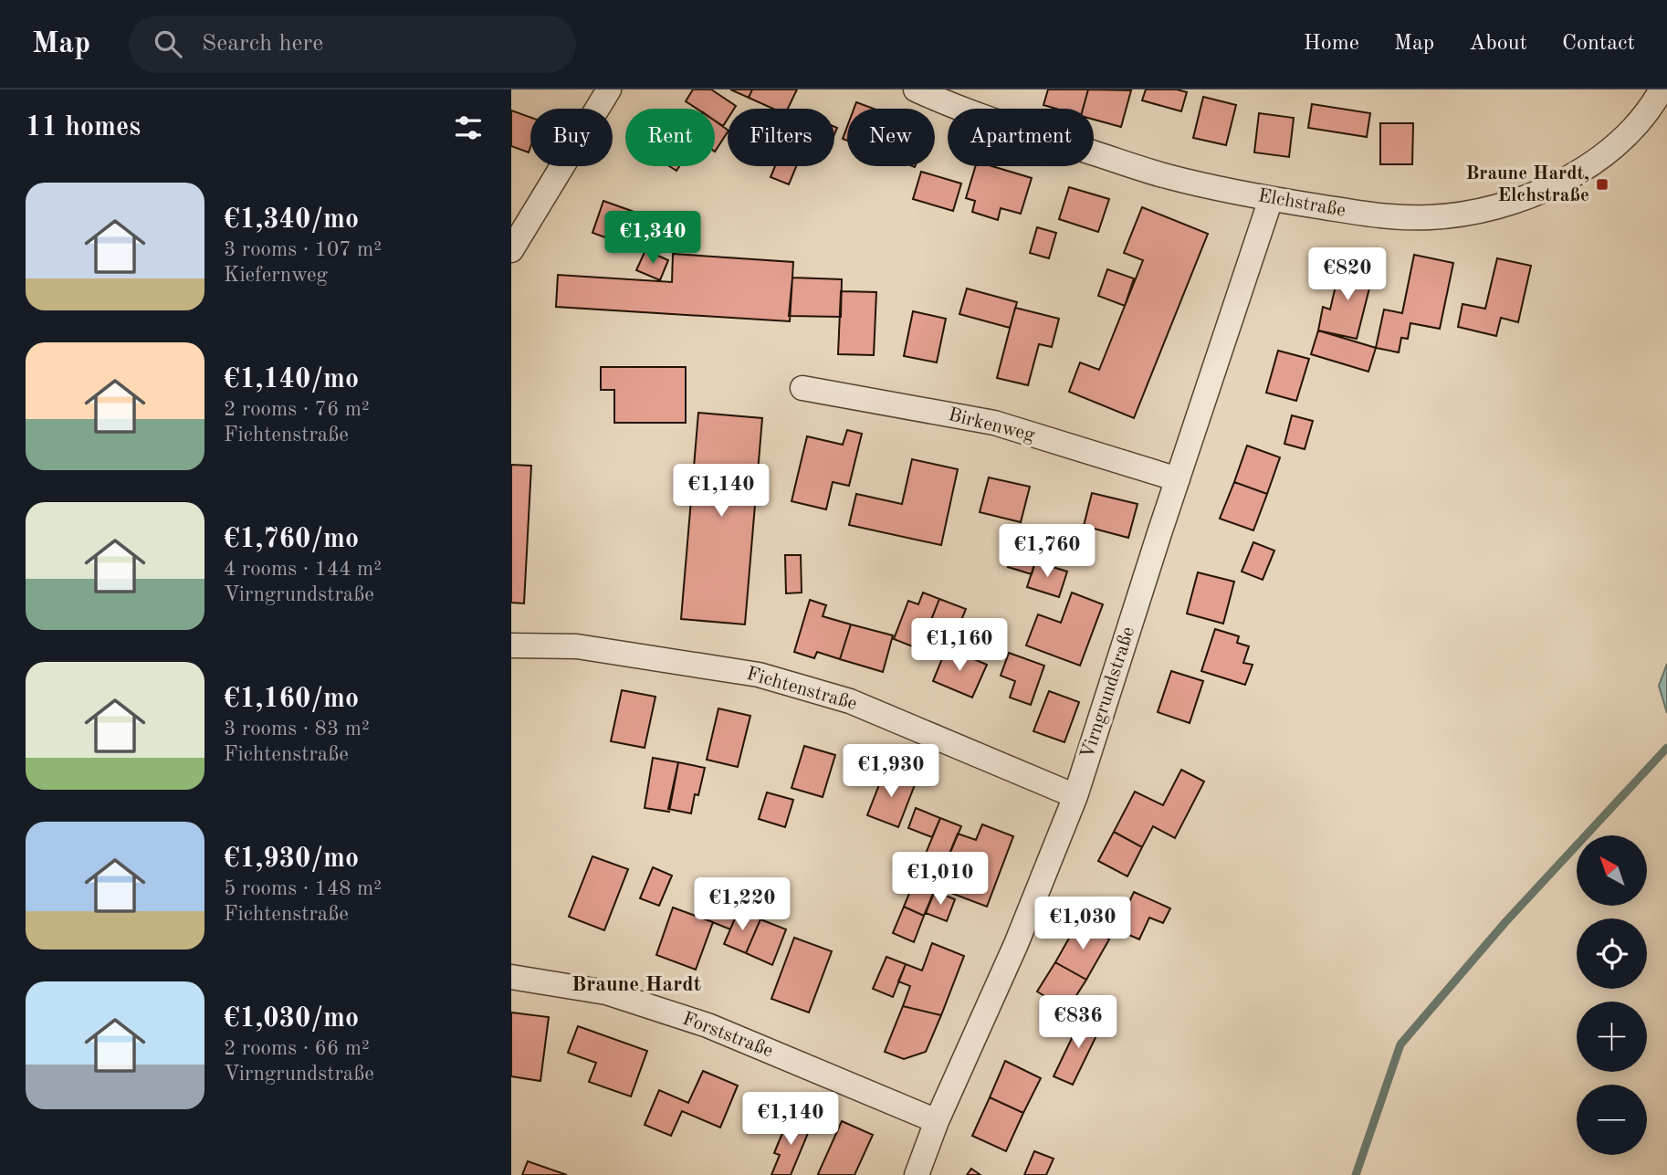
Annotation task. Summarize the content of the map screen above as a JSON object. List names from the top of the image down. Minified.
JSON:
{"streets":{"street":["Elchstraße","Birkenweg","Fichtenstraße","Virngrundstraße","Forststraße"]},"crossings":[["Elchstraße","Virngrundstraße"],["Birkenweg","Virngrundstraße"],["Fichtenstraße","Virngrundstraße"],["Virngrundstraße","Forststraße"]],"districts":["Braune Hardt"],"places":{"transit":["Braune Hardt, Elchstraße"]},"north":"top left","page":{"header":"Map","search":"Search here","nav":["Home","Map","About","Contact"],"heading":"11 homes","chip":["Buy","Rent","Filters","New","Apartment"],"list":[{"name":"€1,340/mo","note":"3 rooms · 107 m² · Kiefernweg"},{"name":"€1,140/mo","note":"2 rooms · 76 m² · Fichtenstraße"},{"name":"€1,760/mo","note":"4 rooms · 144 m² · Virngrundstraße"},{"name":"€1,160/mo","note":"3 rooms · 83 m² · Fichtenstraße"},{"name":"€1,930/mo","note":"5 rooms · 148 m² · Fichtenstraße"},{"name":"€1,030/mo","note":"2 rooms · 66 m² · Virngrundstraße"}],"price":["€1,340","€820","€1,140","€1,760","€1,160","€1,930","€1,010","€1,220","€1,030","€836","€1,140"],"map_buttons":["+","−"]}}
